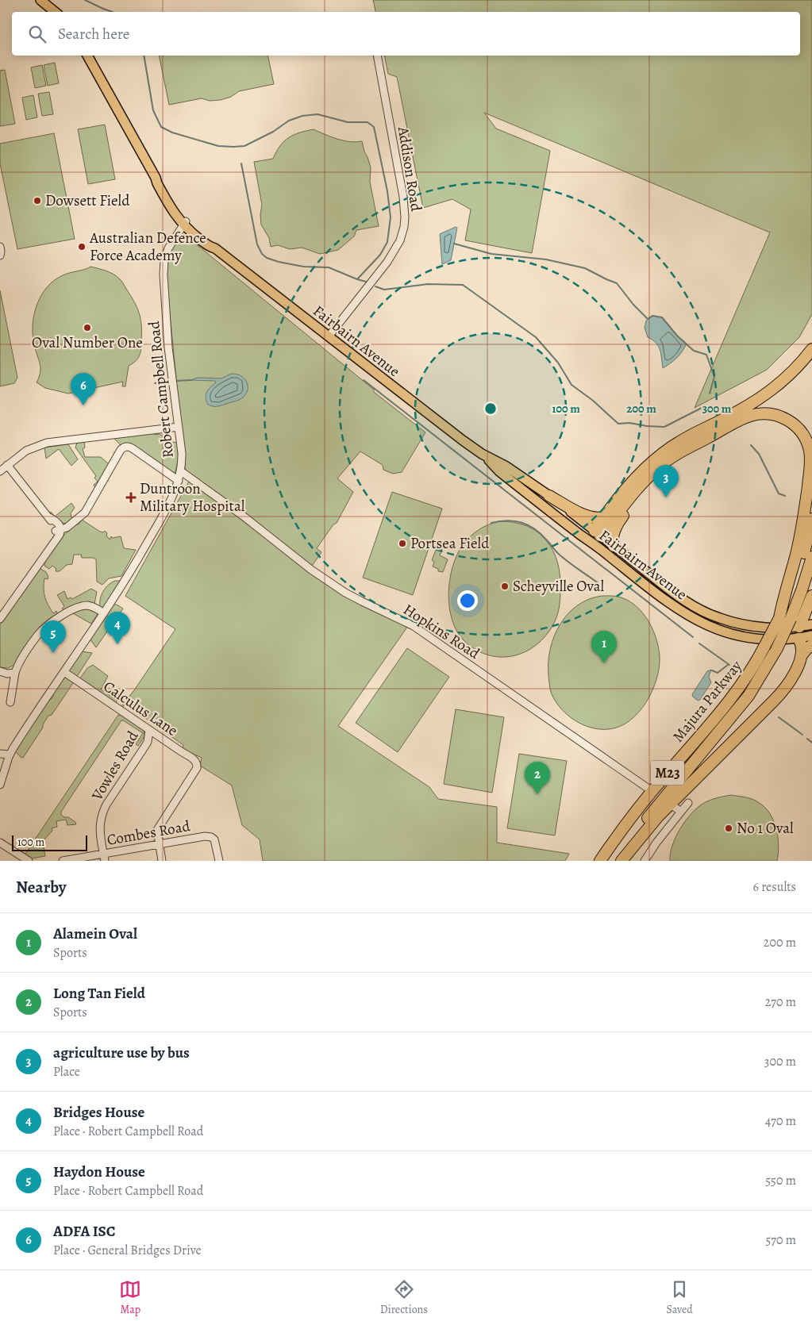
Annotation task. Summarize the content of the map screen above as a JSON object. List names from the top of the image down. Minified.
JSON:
{"streets":{"highway":["Majura Parkway","M23"],"main road":["Fairbairn Avenue"],"street":["Addison Road","Robert Campbell Road","Hopkins Road","Calculus Lane","Vowles Road","Combes Road"]},"crossings":[["Addison Road","Fairbairn Avenue"],["Fairbairn Avenue","Robert Campbell Road"],["Fairbairn Avenue","Majura Parkway"],["Robert Campbell Road","Hopkins Road"],["Robert Campbell Road","Calculus Lane"],["Calculus Lane","Vowles Road"],["Calculus Lane","Combes Road"],["Vowles Road","Combes Road"]],"places":{"other":["Dowsett Field","Australian Defence Force Academy","Oval Number One","Portsea Field","Scheyville Oval","No 1 Oval"],"health":["Duntroon Military Hospital"]},"scale_bar":"100 m","page":{"search":"Search here","pins":["6","3","4","5","1","2"],"scale":"100 m","heading":["Nearby","6 results"],"list":[{"mark":"1","name":"Alamein Oval","note":"Sports","value":"200 m"},{"mark":"2","name":"Long Tan Field","note":"Sports","value":"270 m"},{"mark":"3","name":"agriculture use by bus","note":"Place","value":"300 m"},{"mark":"4","name":"Bridges House","note":"Place · Robert Campbell Road","value":"470 m"},{"mark":"5","name":"Haydon House","note":"Place · Robert Campbell Road","value":"550 m"},{"mark":"6","name":"ADFA ISC","note":"Place · General Bridges Drive","value":"570 m"}],"nav":["Map","Directions","Saved"]},"rings":["100 m","200 m","300 m"]}
